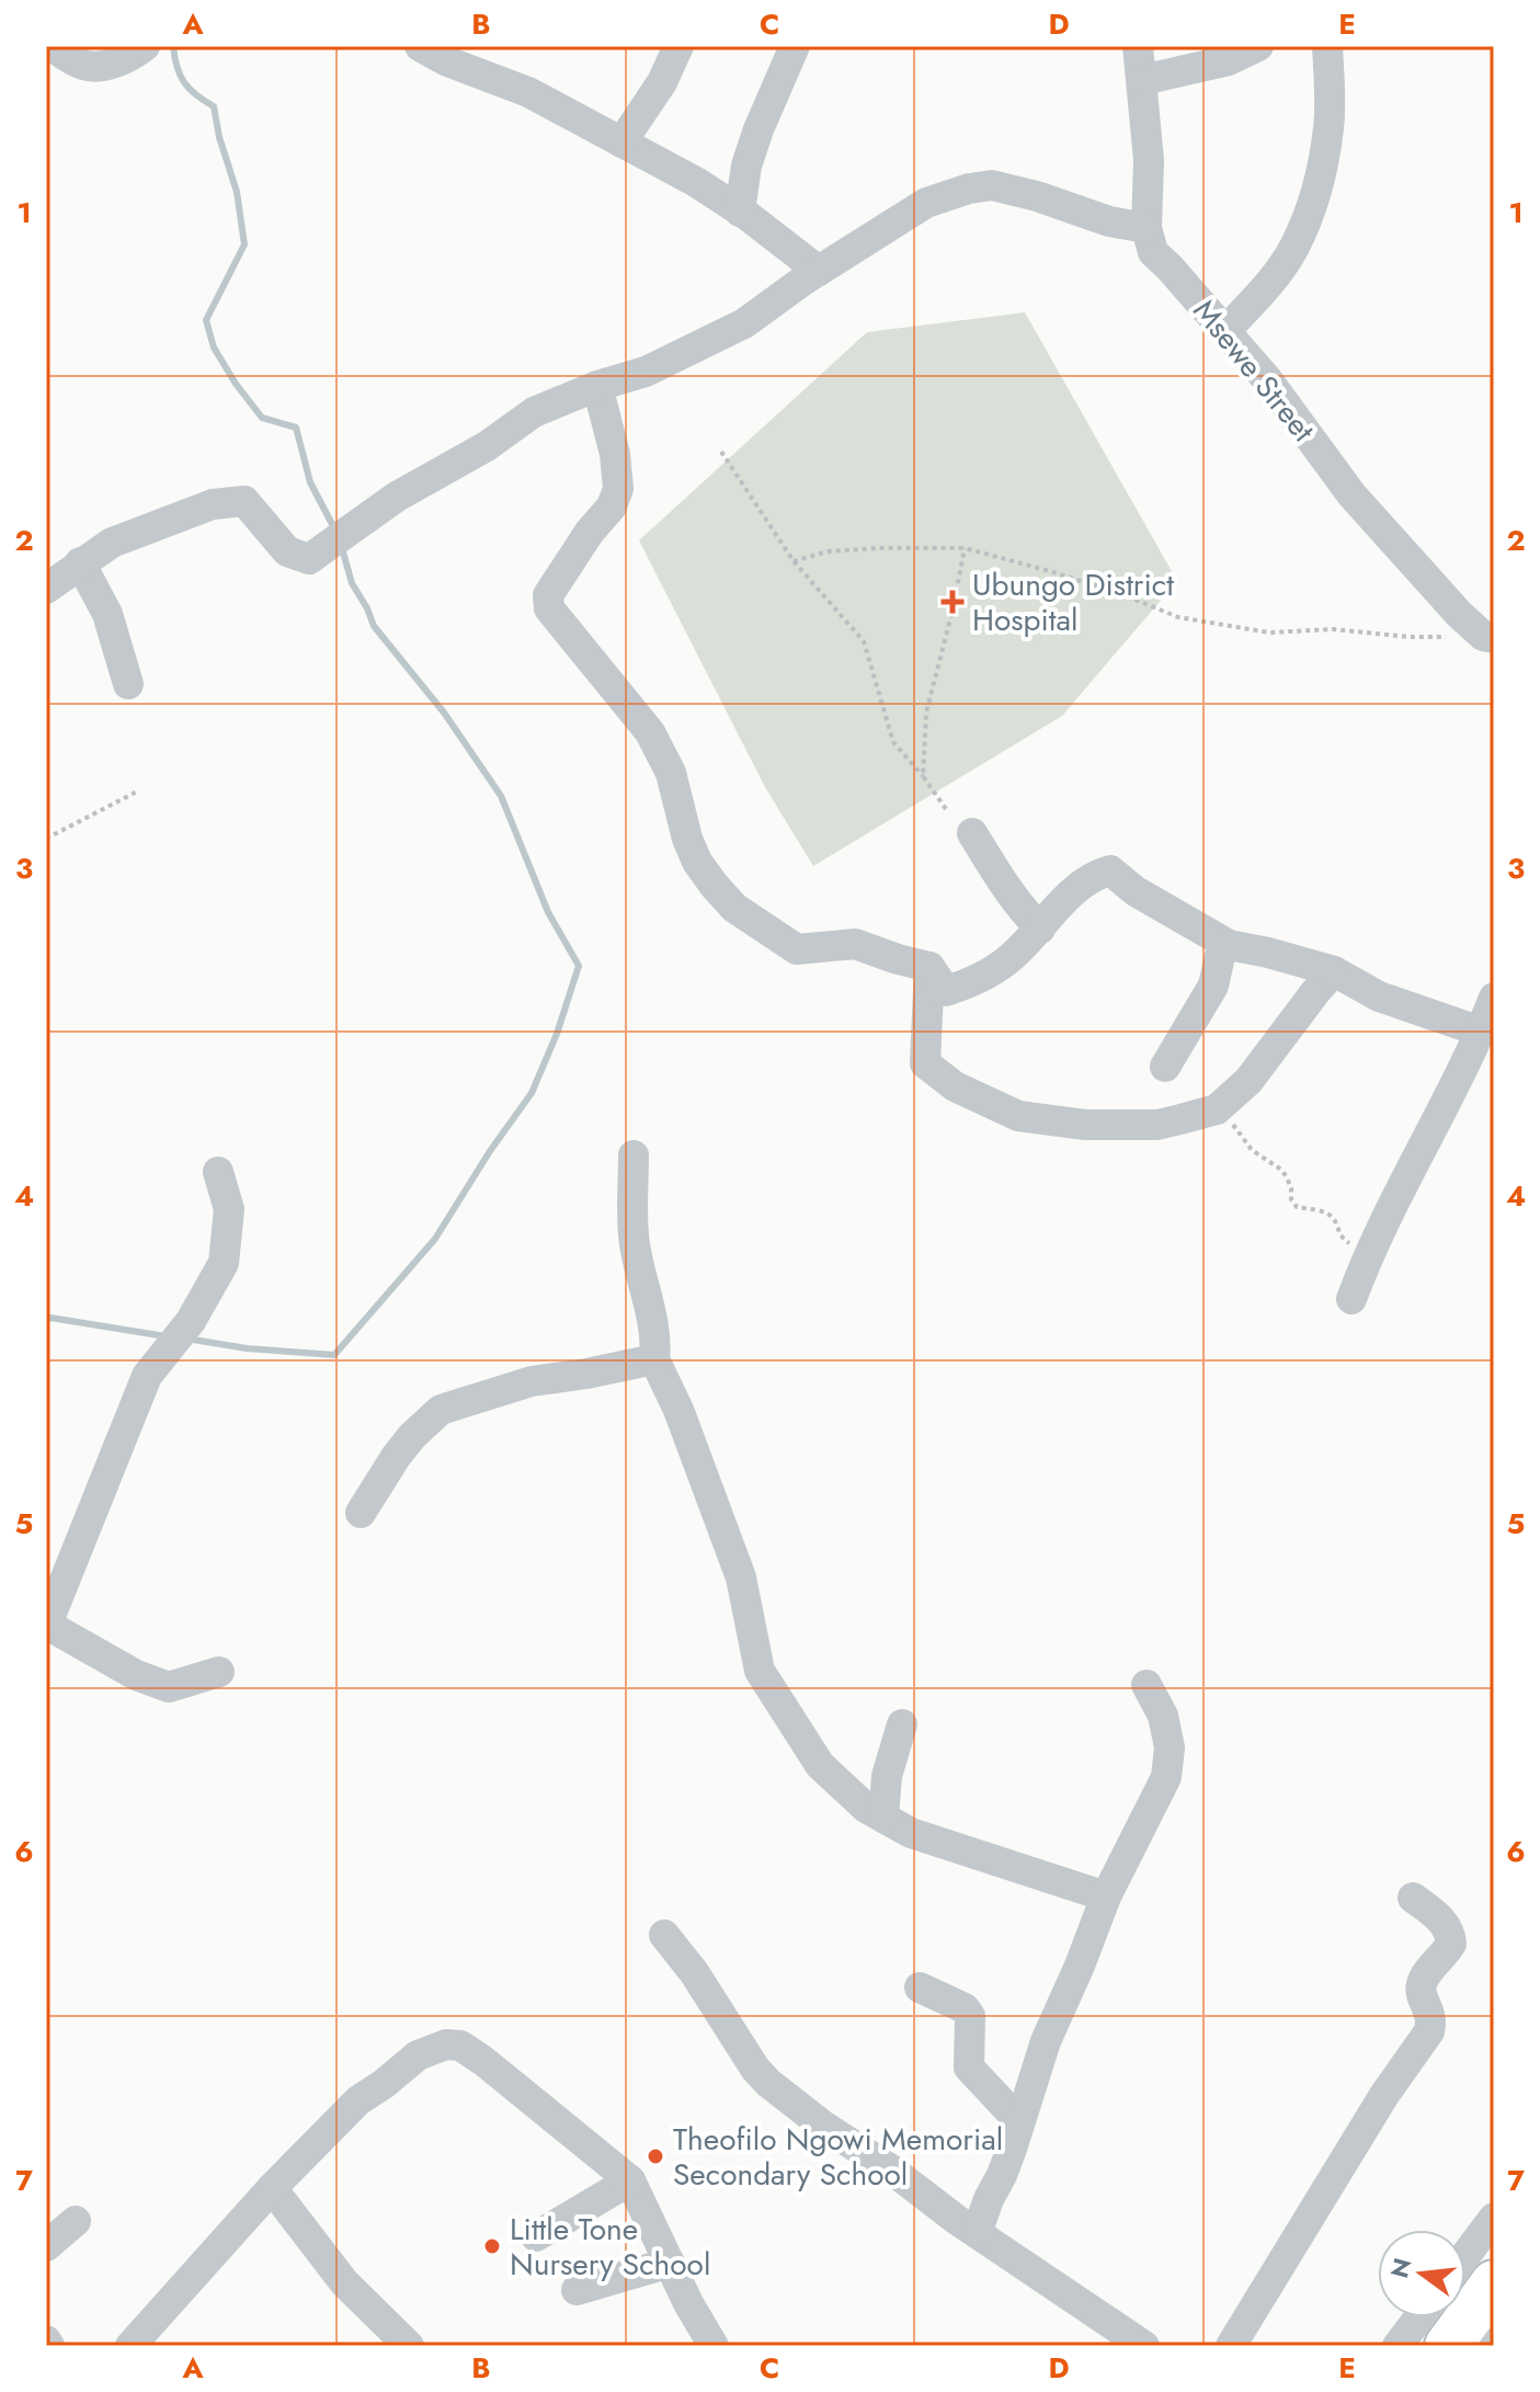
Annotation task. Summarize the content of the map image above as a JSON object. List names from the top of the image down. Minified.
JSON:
{"streets":{"street":["Msewe Street"]},"places":{"health":["Ubungo District Hospital"],"other":["Theofilo Ngowi Memorial Secondary School","Little Tone Nursery School"]},"north":"left","grid":{"columns":["A","B","C","D","E"],"rows":["1","2","3","4","5","6","7"]}}
